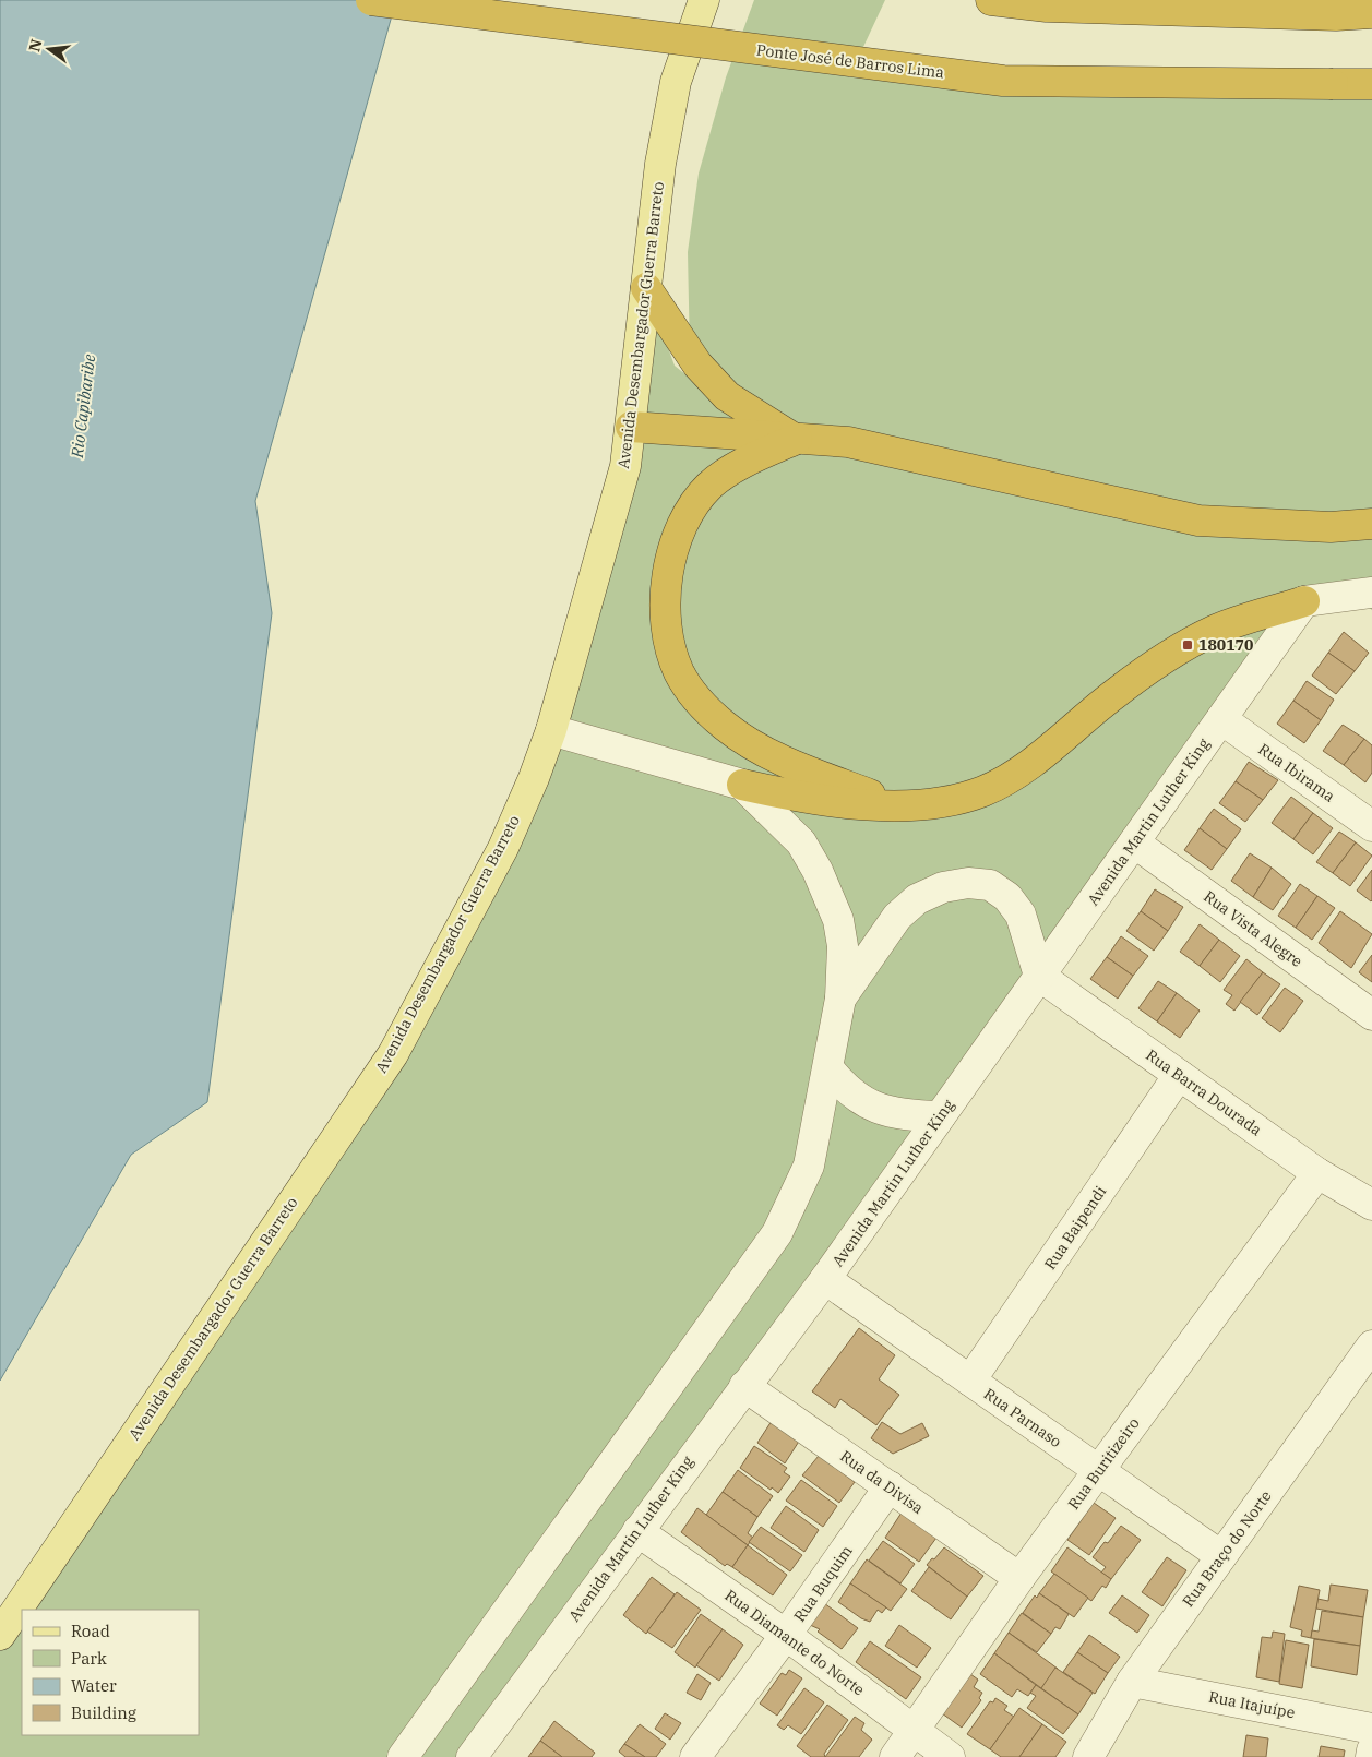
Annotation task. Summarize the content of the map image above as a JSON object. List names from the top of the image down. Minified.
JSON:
{"streets":{"highway":["Ponte José de Barros Lima"],"main road":["Avenida Desembargador Guerra Barreto"],"street":["Rua Ibirama","Avenida Martin Luther King","Rua Vista Alegre","Rua Barra Dourada","Rua Baipendi","Rua Parnaso","Rua Buritizeiro","Rua da Divisa","Rua Braço do Norte","Rua Buquim","Rua Diamante do Norte","Rua Itajuípe"]},"crossings":[["Rua Ibirama","Avenida Martin Luther King"],["Avenida Martin Luther King","Rua Vista Alegre"],["Avenida Martin Luther King","Rua Barra Dourada"],["Avenida Martin Luther King","Rua Parnaso"],["Avenida Martin Luther King","Rua da Divisa"],["Avenida Martin Luther King","Rua Diamante do Norte"],["Rua Barra Dourada","Rua Baipendi"],["Rua Barra Dourada","Rua Buritizeiro"],["Rua Baipendi","Rua Parnaso"],["Rua Parnaso","Rua Buritizeiro"],["Rua Parnaso","Rua Braço do Norte"],["Rua Buritizeiro","Rua da Divisa"],["Rua Buritizeiro","Rua Diamante do Norte"],["Rua da Divisa","Rua Buquim"],["Rua Braço do Norte","Rua Itajuípe"],["Rua Buquim","Rua Diamante do Norte"]],"water":["Rio Capibaribe"],"places":{"transit":["180170"]},"legend":["Road","Park","Water","Building"],"north":"left"}
